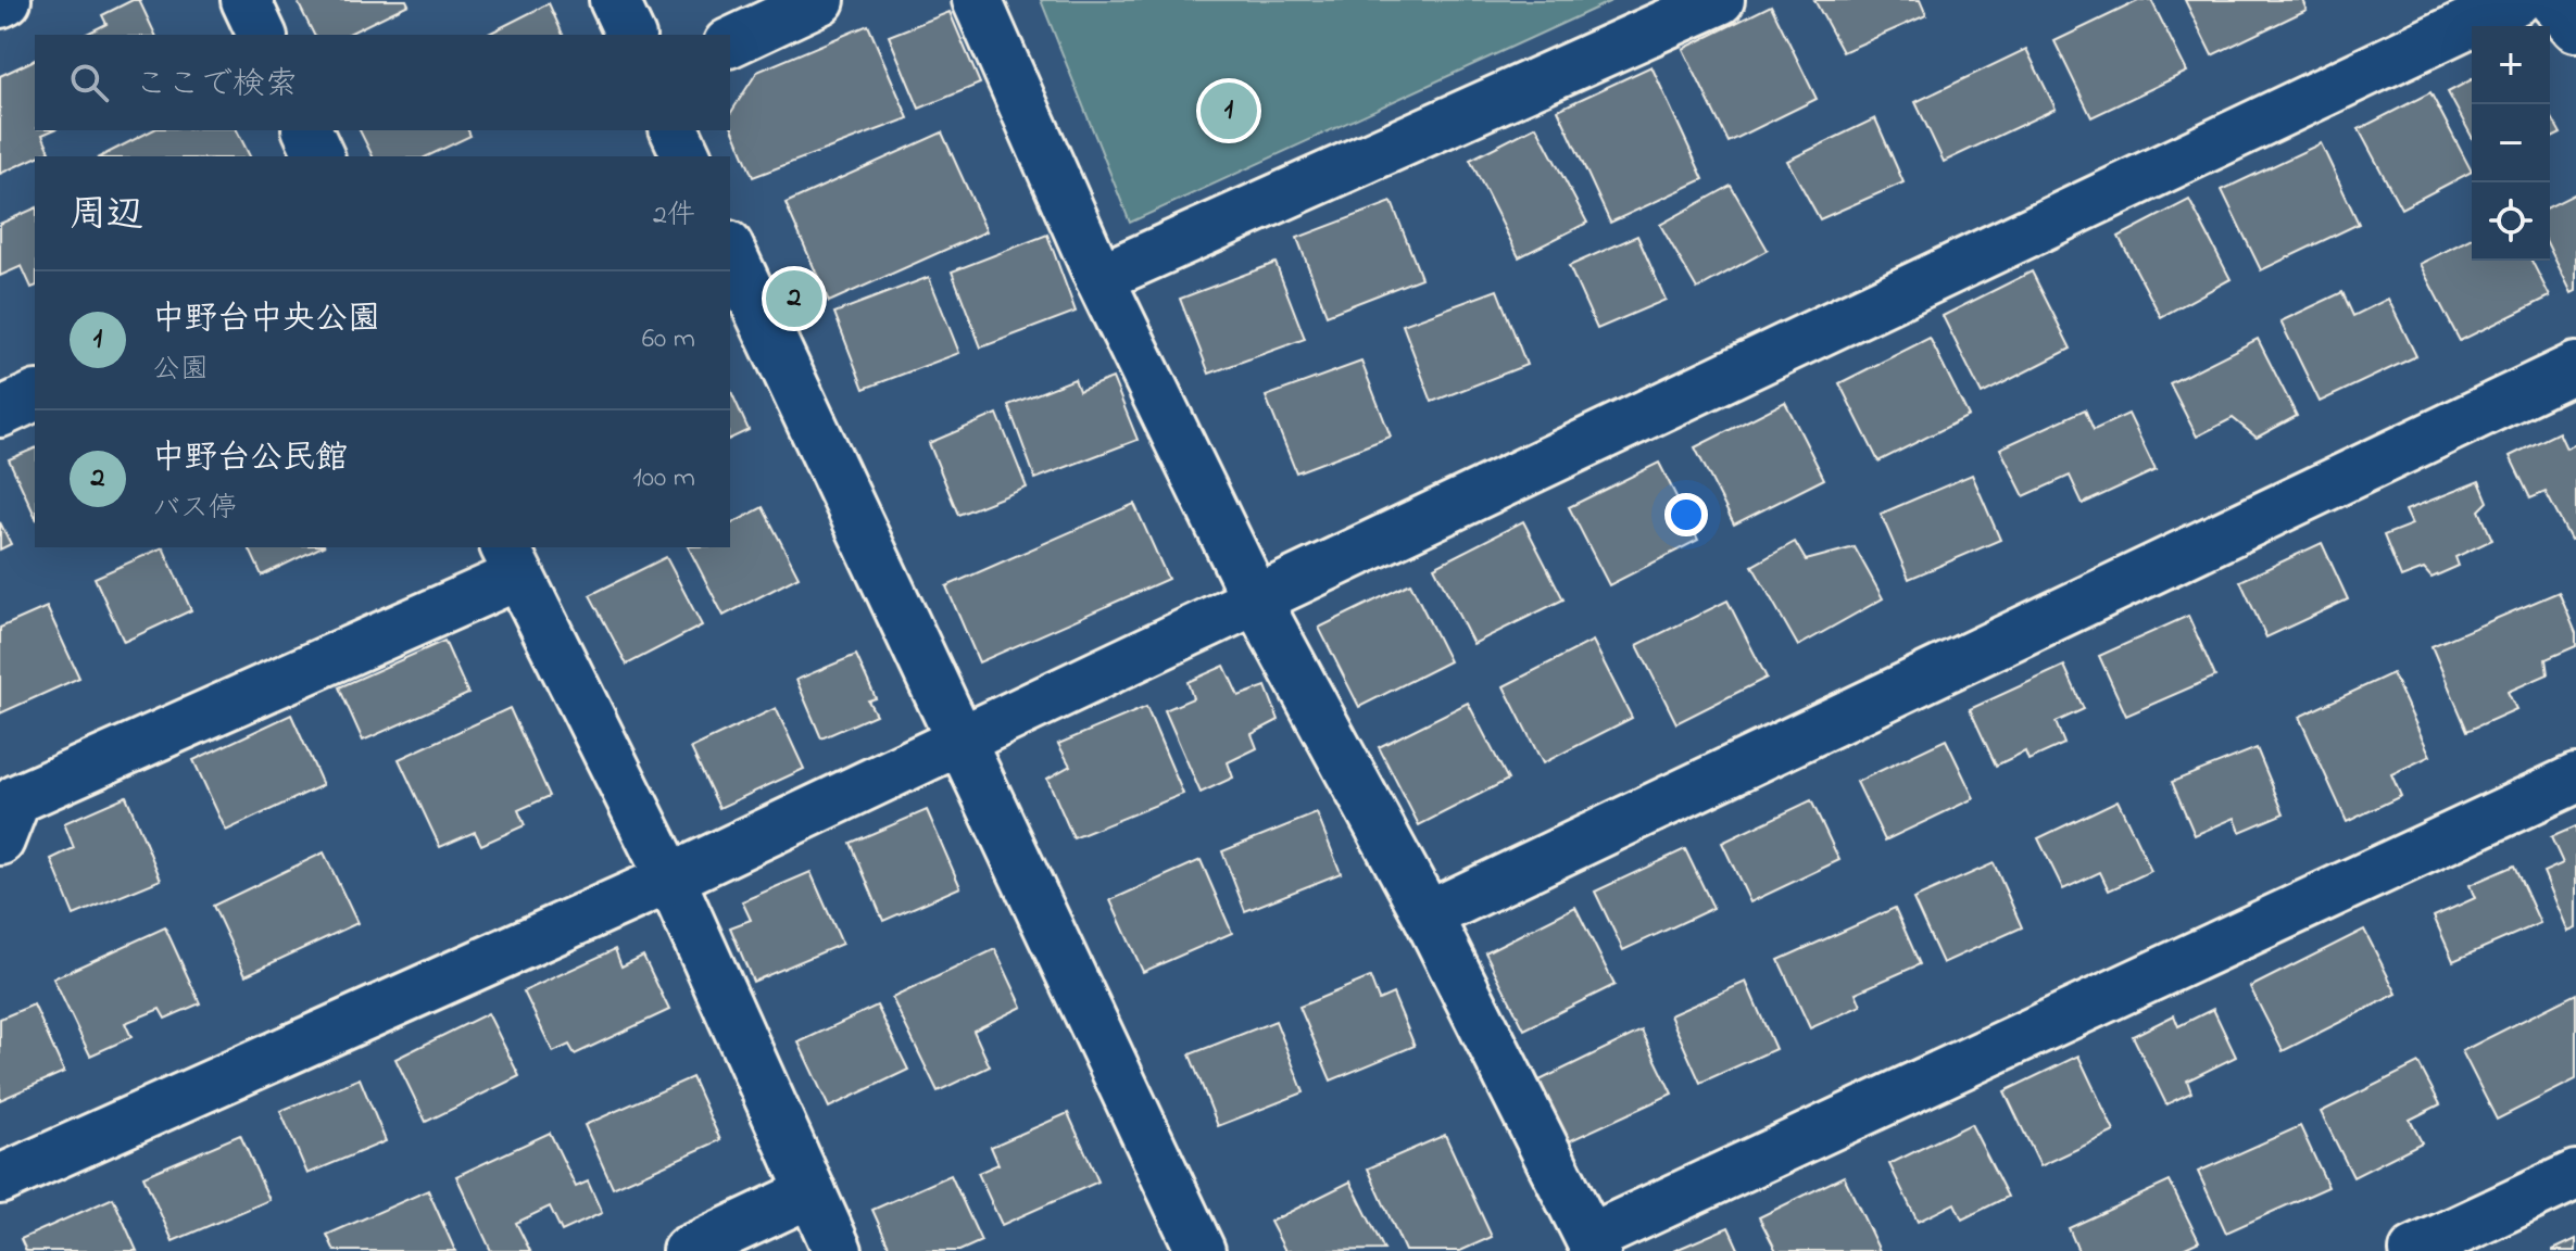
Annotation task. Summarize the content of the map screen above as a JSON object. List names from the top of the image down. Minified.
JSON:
{"page":{"map_buttons":["+","−"],"search":"ここで検索","pins":["1","2"],"heading":["周辺","2件"],"list":[{"mark":"1","name":"中野台中央公園","note":"公園","value":"60 m"},{"mark":"2","name":"中野台公民館","note":"バス停","value":"100 m"}]}}
